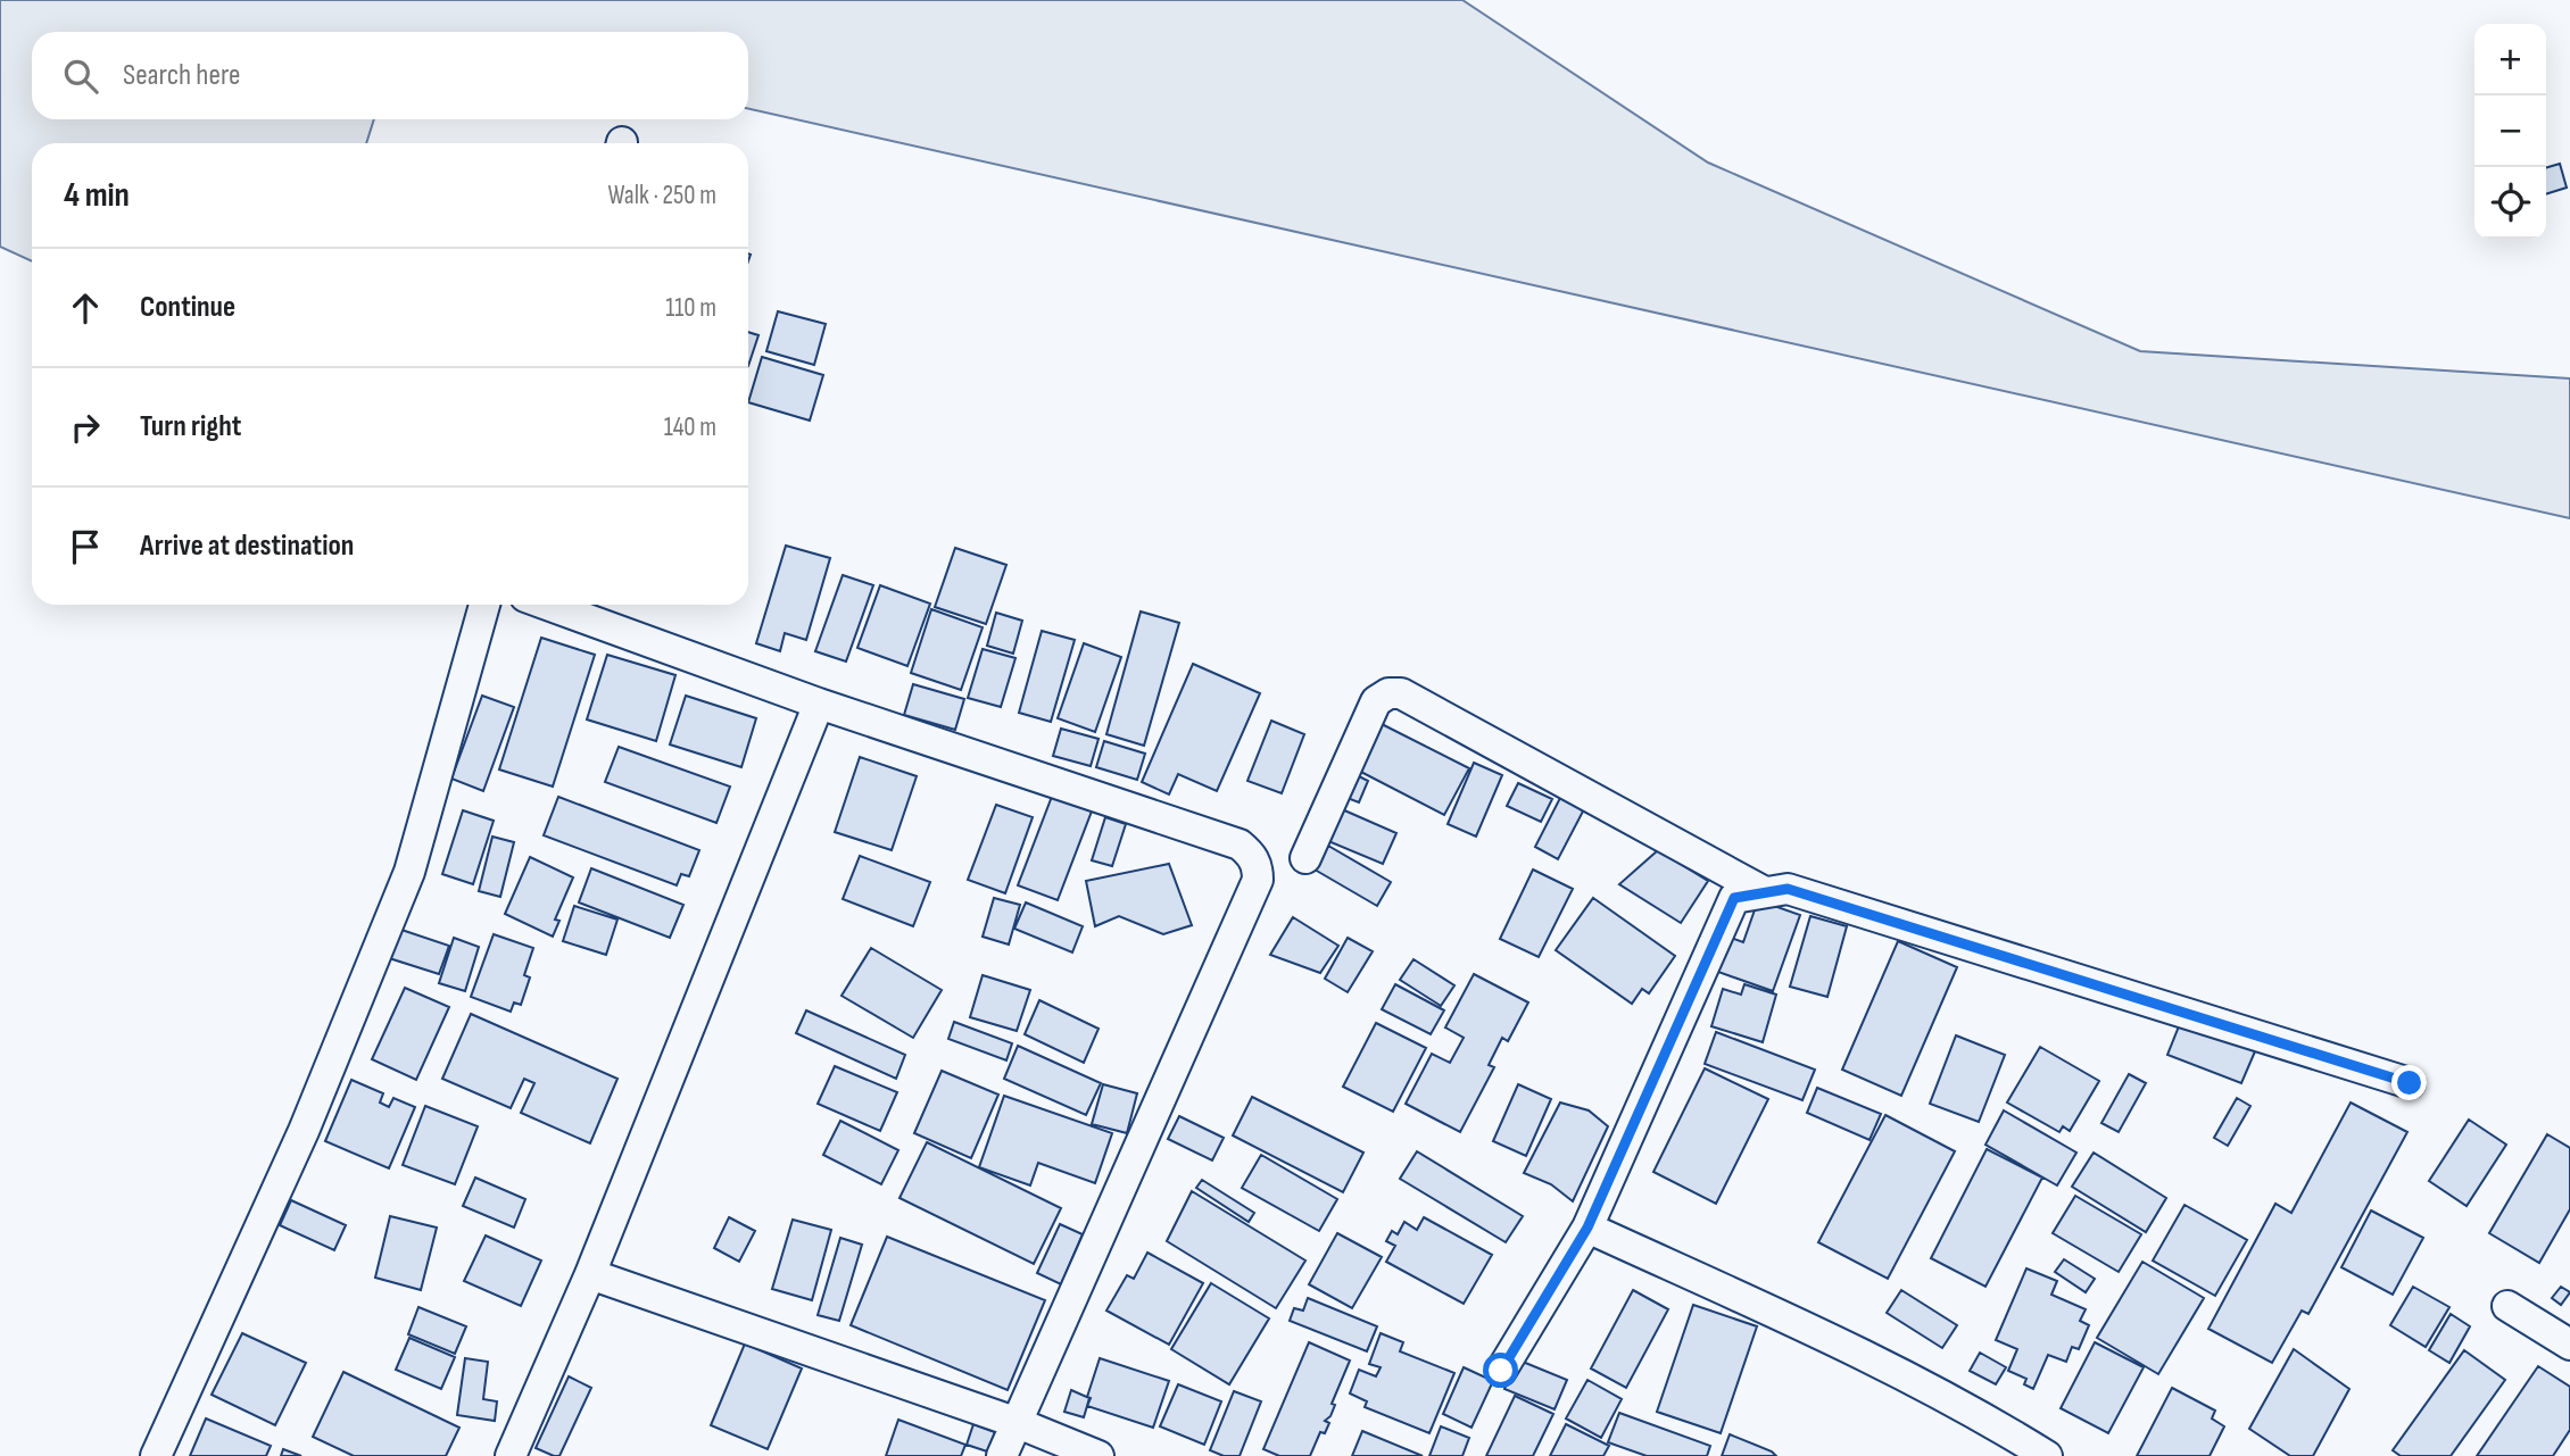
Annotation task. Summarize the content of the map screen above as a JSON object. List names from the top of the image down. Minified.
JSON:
{"page":{"map_buttons":["+","−"],"search":"Search here","heading":["4 min","Walk · 250 m"],"list":[["Continue","110 m"],["Turn right","140 m"],"Arrive at destination"]}}
